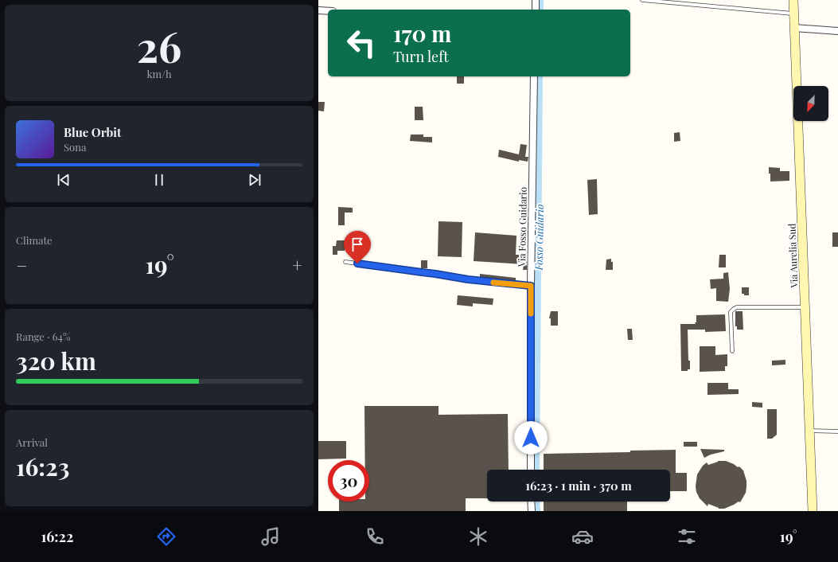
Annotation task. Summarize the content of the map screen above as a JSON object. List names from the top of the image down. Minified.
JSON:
{"streets":{"main road":["Via Aurelia Sud"],"street":["Via Fosso Guidario"]},"water":["Fosso Guidario"],"north":"bottom left","page":{"tile":[["26","km/h"],"Climate",["Range · 64%","320 km"],["Arrival","16:23"]],"turn":["170 m","Turn left"],"song":["Blue Orbit","Sona"],"heat":["−","19°","+"],"limit":"30","trip":"16:23 · 1 min · 370 m","tabs":["16:22","19°"]}}
